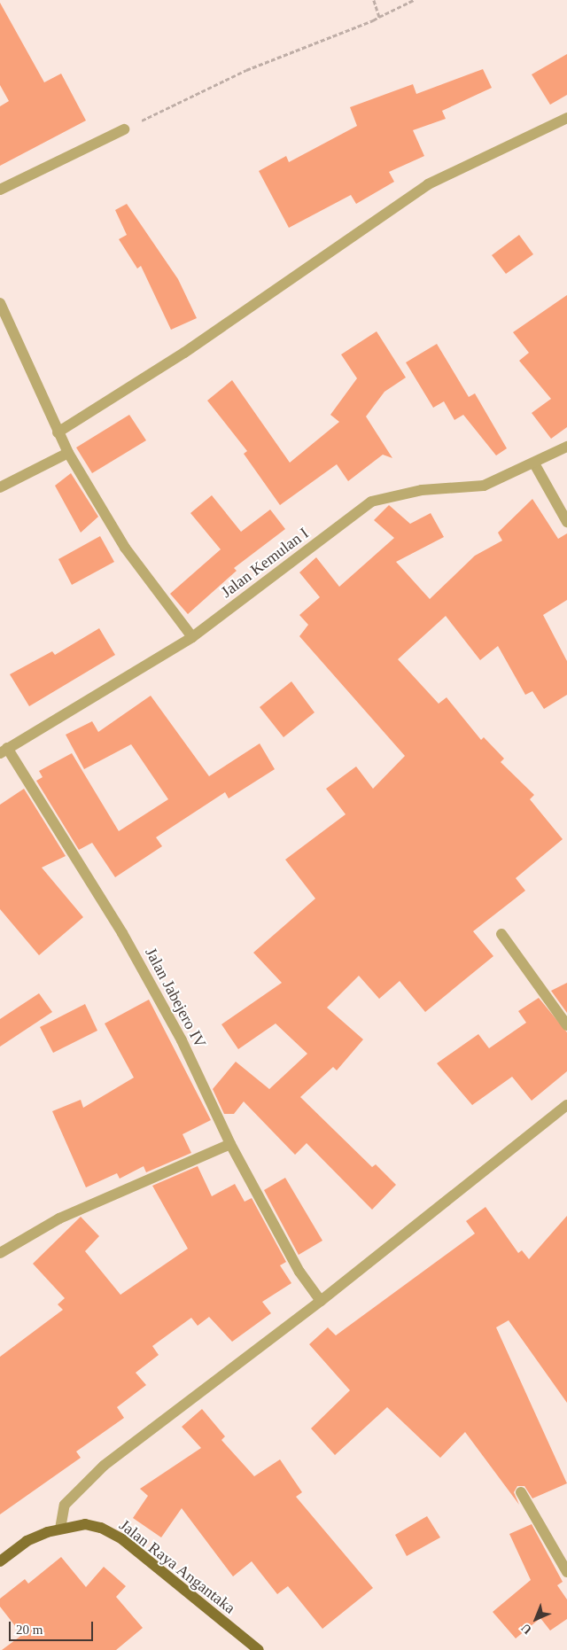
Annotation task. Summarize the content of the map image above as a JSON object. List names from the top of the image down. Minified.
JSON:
{"streets":{"main road":["Jalan Raya Angantaka"],"street":["Jalan Kemulan I","Jalan Jabejero IV"]},"crossings":[["Jalan Kemulan I","Jalan Jabejero IV"]],"scale_bar":"20 m","north":"bottom left"}
